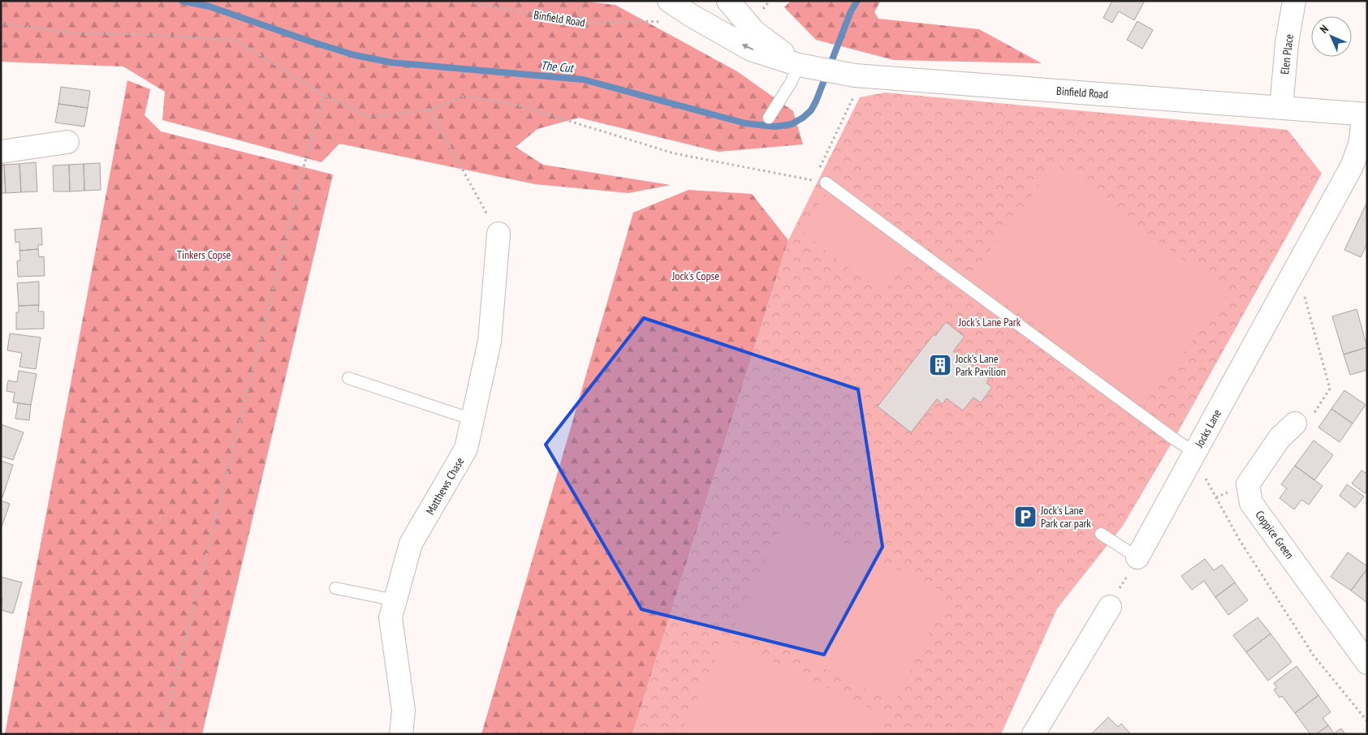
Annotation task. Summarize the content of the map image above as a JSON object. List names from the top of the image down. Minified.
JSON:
{"streets":{"street":["Binfield Road","Elen Place","Jocks Lane","Matthews Chase","Coppice Green"]},"crossings":[["Binfield Road","Elen Place"],["Binfield Road","Jocks Lane"]],"water":["The Cut"],"parks":["Tinkers Copse","Jock's Copse","Jock's Lane Park"],"places":{"building":["Jock's Lane Park Pavilion"],"parking":["Jock's Lane Park car park"]},"north":"top left"}
